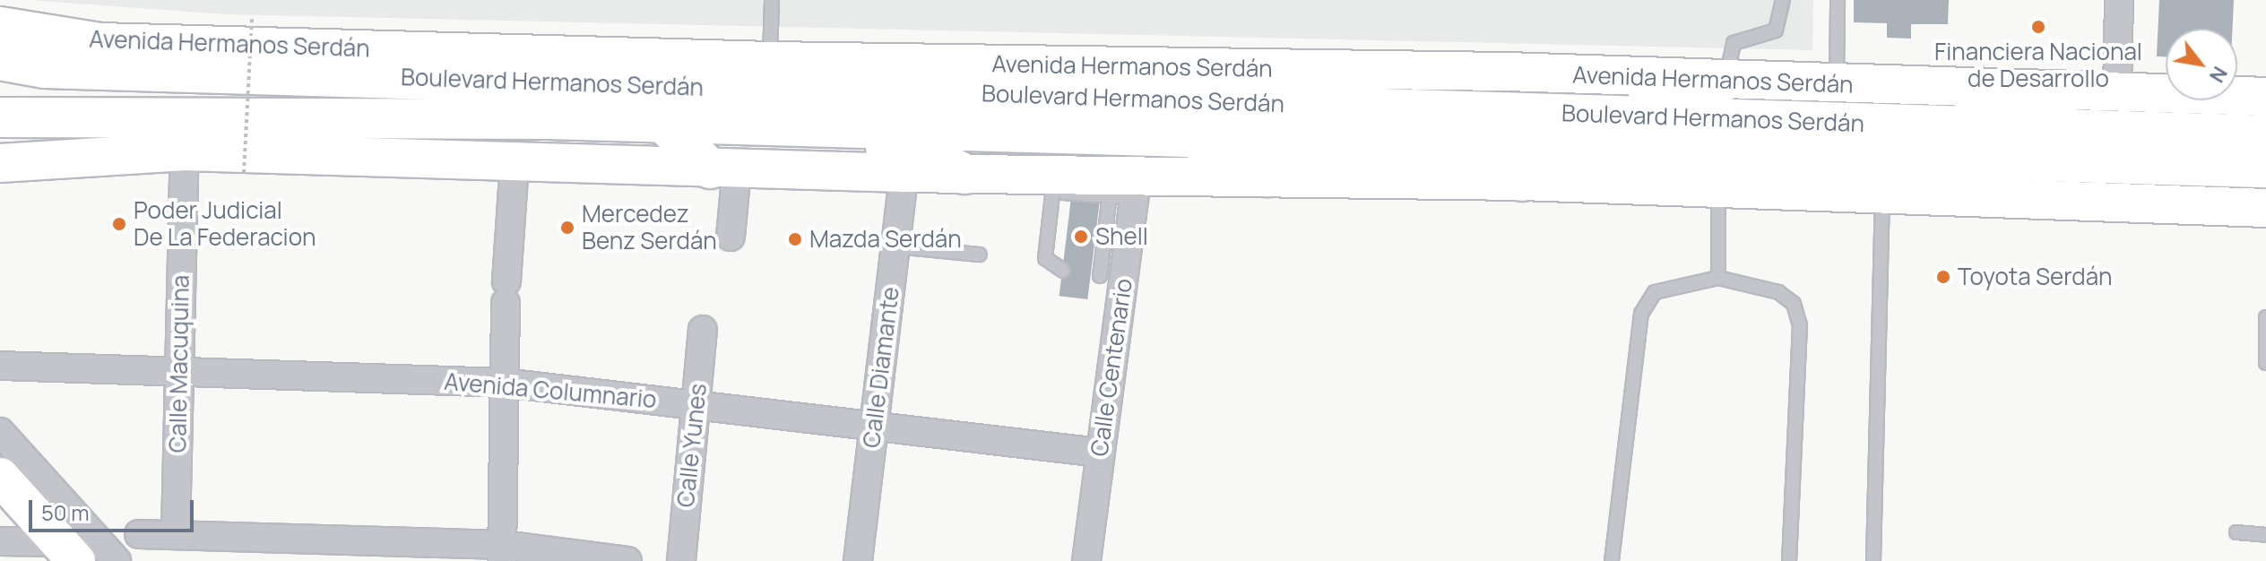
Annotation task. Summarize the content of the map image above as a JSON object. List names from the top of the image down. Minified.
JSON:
{"streets":{"main road":["Avenida Hermanos Serdán","Boulevard Hermanos Serdán"],"street":["Calle Macuquina","Calle Diamante","Calle Centenario","Avenida Columnario","Calle Yunes"]},"crossings":[["Calle Macuquina","Avenida Columnario"],["Calle Diamante","Avenida Columnario"],["Calle Centenario","Avenida Columnario"],["Avenida Columnario","Calle Yunes"]],"places":["Financiera Nacional de Desarrollo","Poder Judicial De La Federacion","Mercedez Benz Serdán","Shell","Mazda Serdán","Toyota Serdán"],"scale_bar":"50 m","north":"bottom right"}
